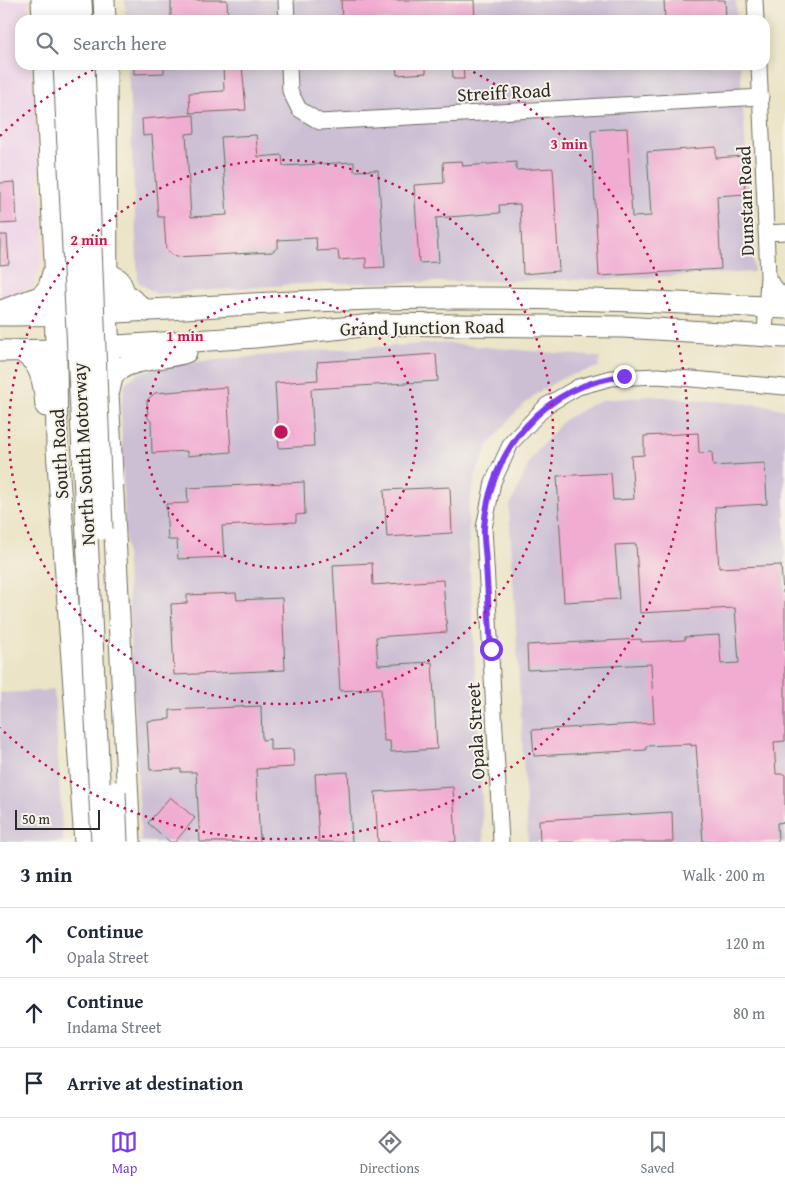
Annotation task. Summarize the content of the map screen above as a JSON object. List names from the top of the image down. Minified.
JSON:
{"streets":{"highway":["Grand Junction Road","South Road","North South Motorway"],"street":["Streiff Road","Dunstan Road","Opala Street"]},"crossings":[["Streiff Road","Dunstan Road"],["Dunstan Road","Grand Junction Road"],["Grand Junction Road","South Road"]],"scale_bar":"50 m","page":{"search":"Search here","scale":"50 m","heading":["3 min","Walk · 200 m"],"list":[["Continue","Opala Street","120 m"],["Continue","Indama Street","80 m"],"Arrive at destination"],"nav":["Map","Directions","Saved"]},"rings":["3 min","2 min","1 min"]}
